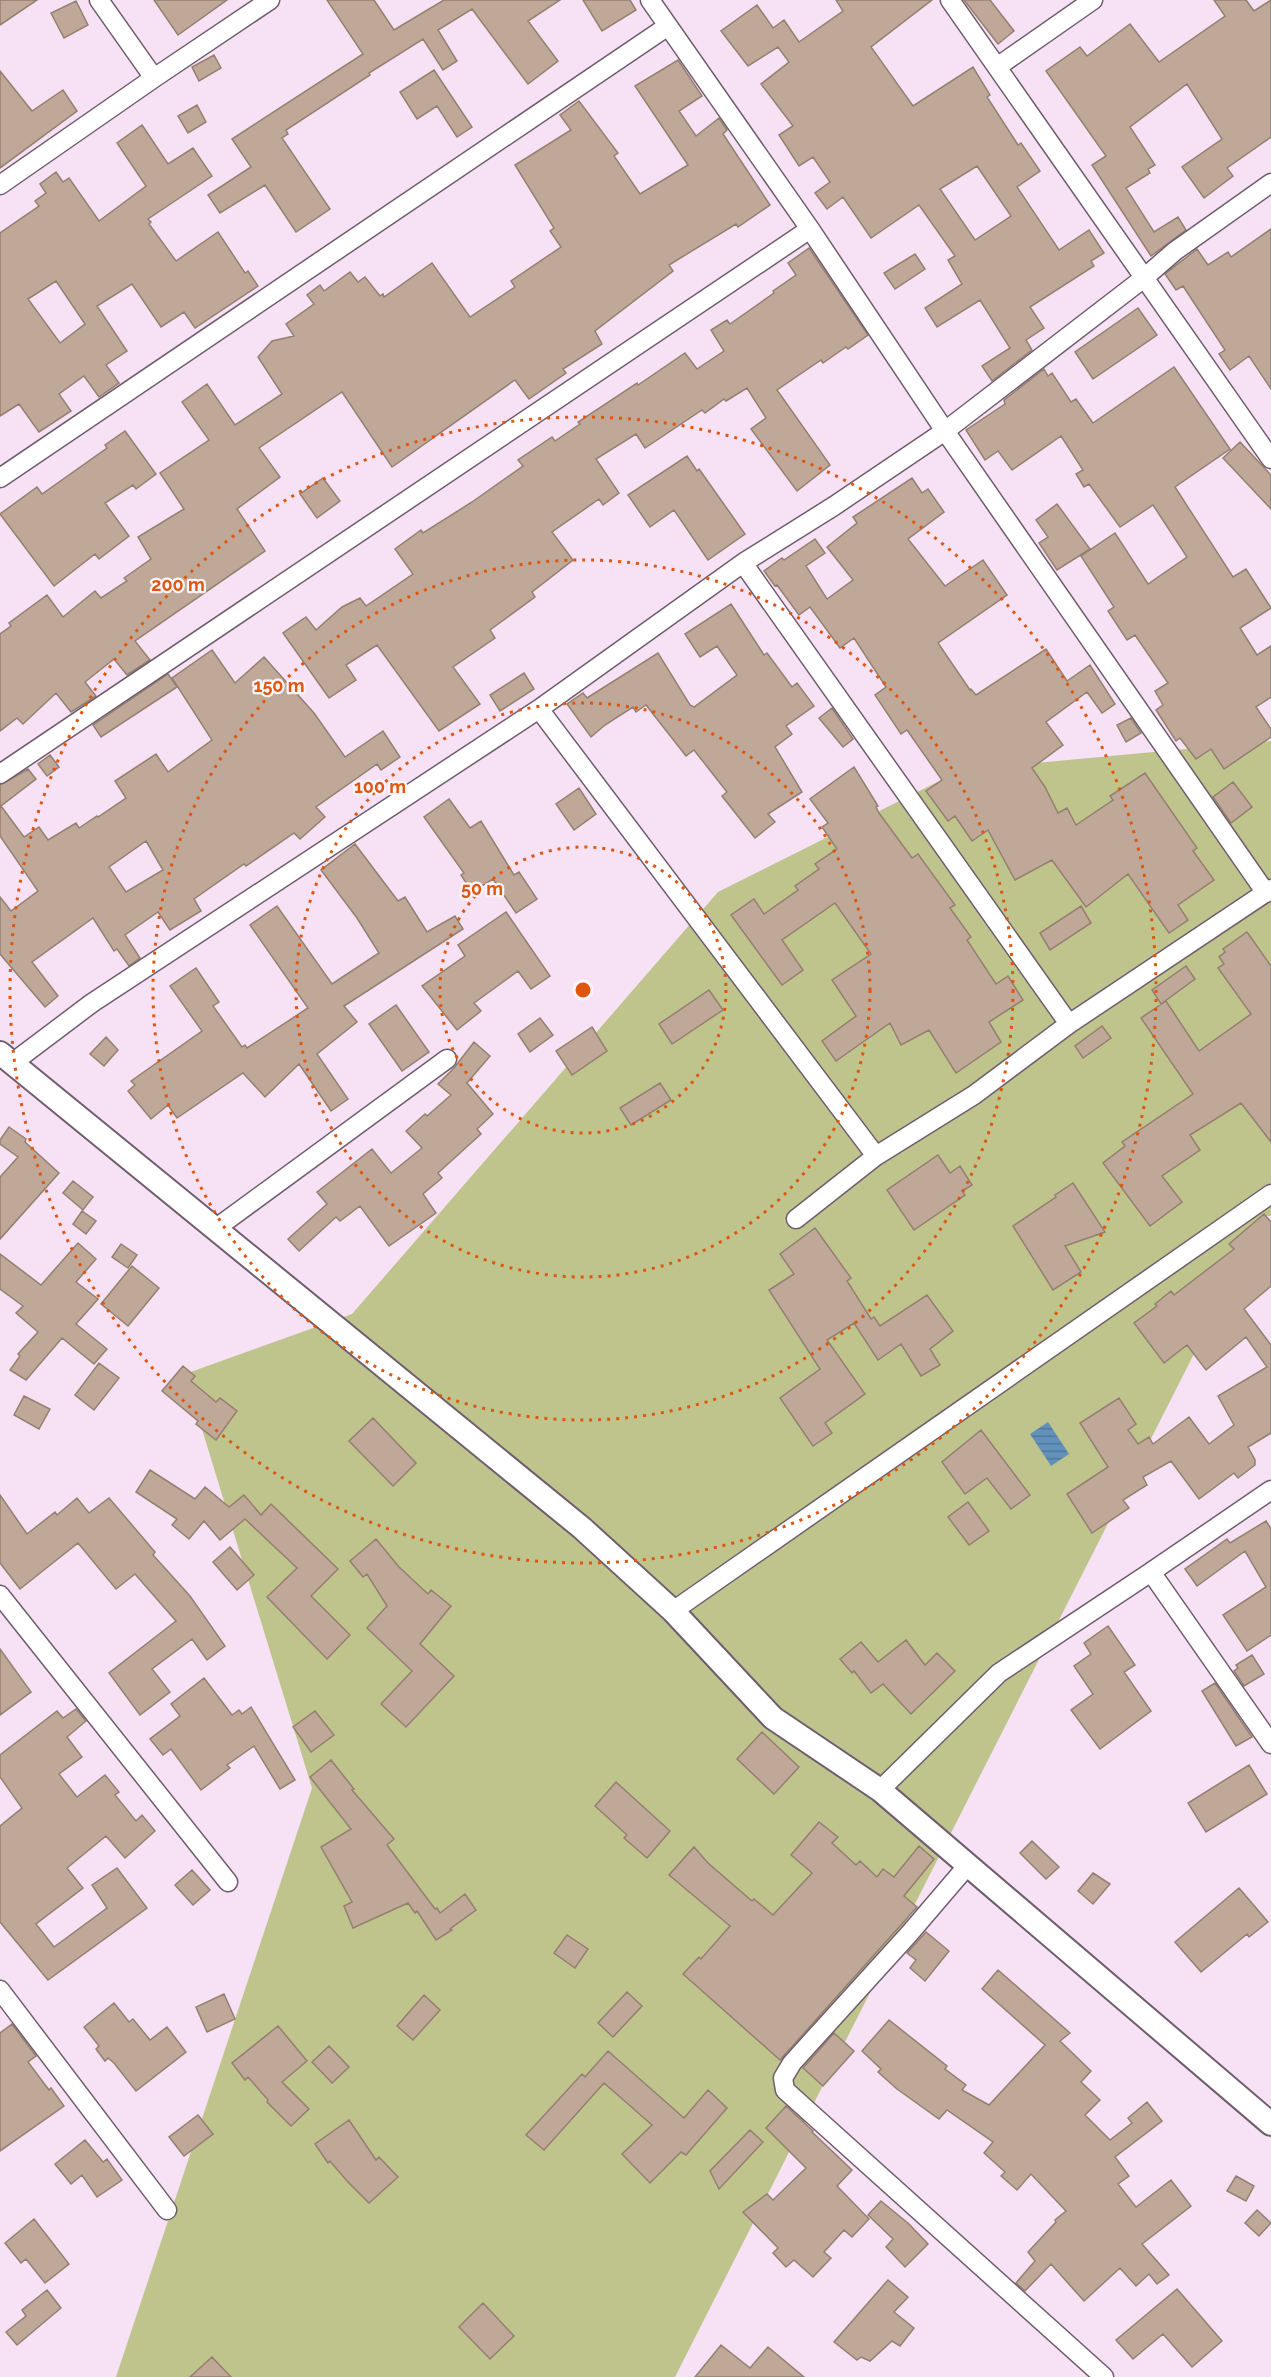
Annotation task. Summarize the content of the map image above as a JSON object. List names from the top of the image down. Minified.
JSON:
{"rings":["200 m","150 m","100 m","50 m"]}
